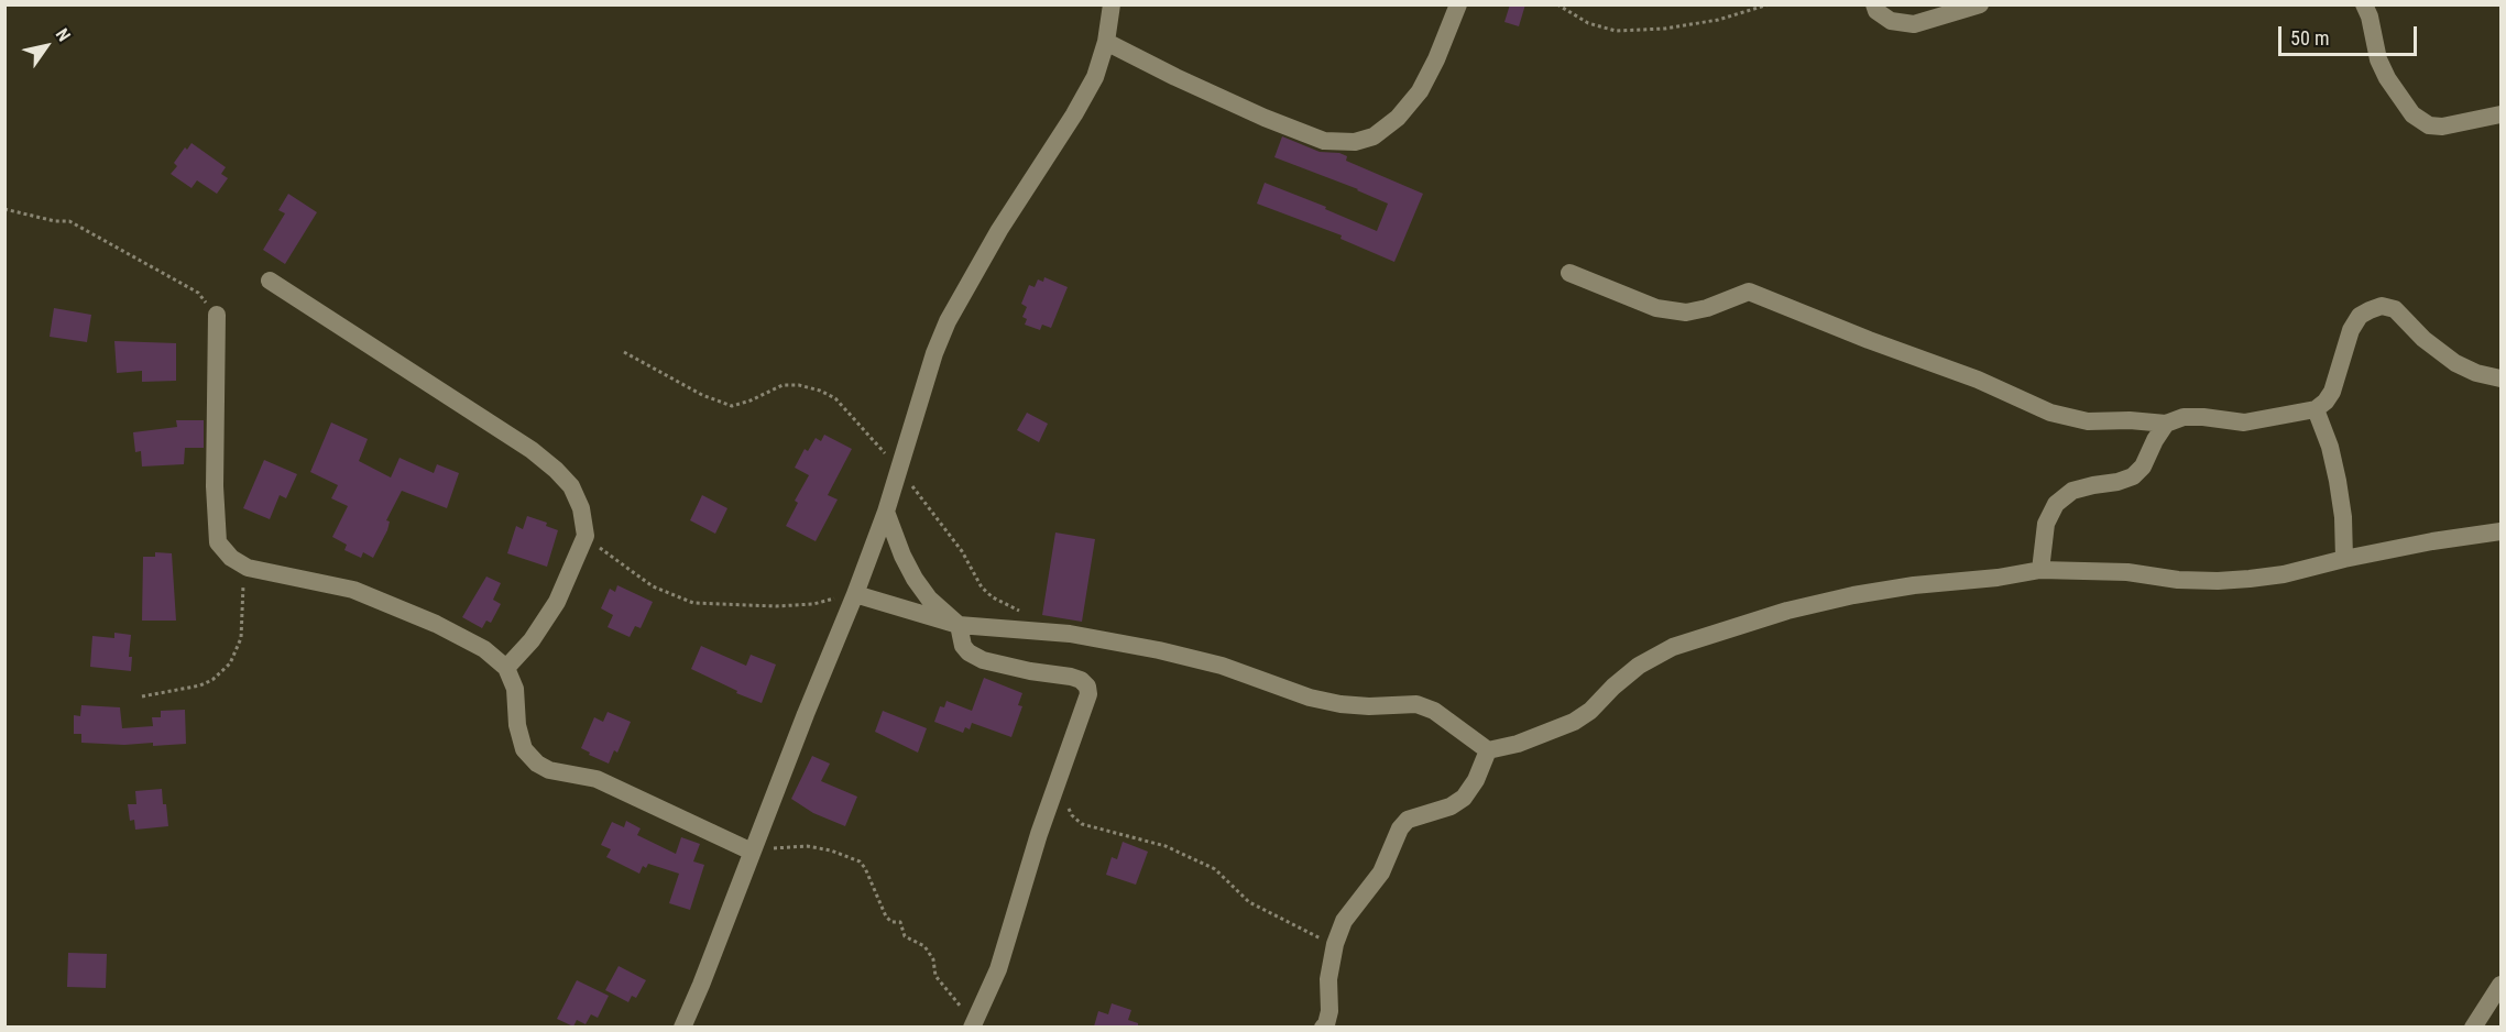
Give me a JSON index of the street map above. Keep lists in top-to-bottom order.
{
  "scale_bar": "50 m",
  "north": "top right"
}
